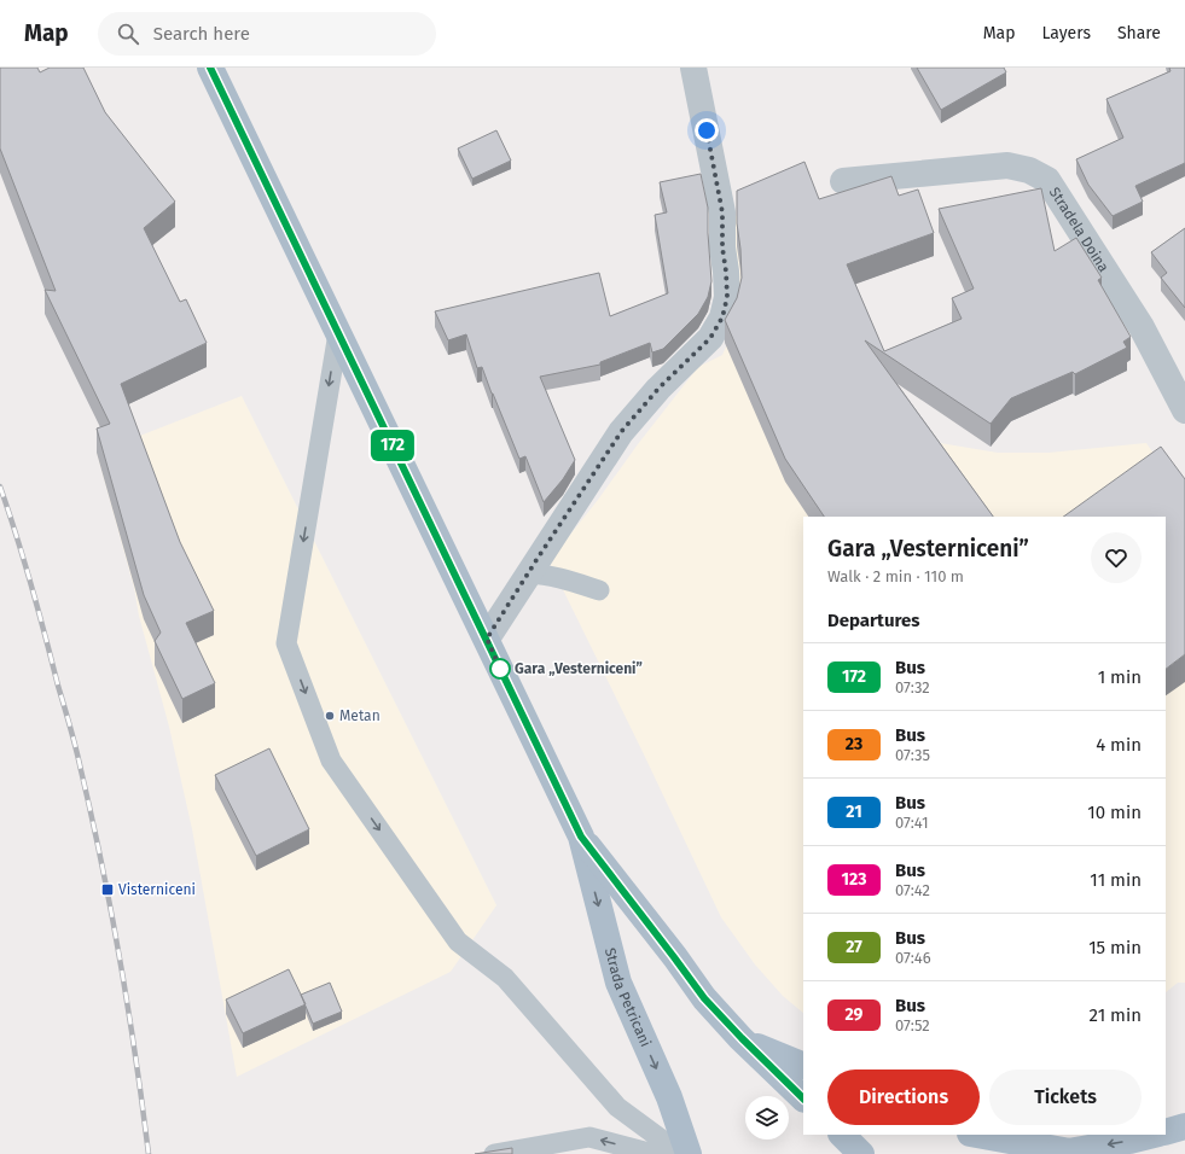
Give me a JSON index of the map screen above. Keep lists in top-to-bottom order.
{
  "streets": {
    "main road": ["Strada Petricani"],
    "street": ["Stradela Doina"]
  },
  "places": {
    "other": ["Gara „Vesterniceni”", "Metan"],
    "transit": ["Visterniceni"]
  },
  "lines": ["bus line 172"],
  "page": {
    "header": "Map",
    "search": "Search here",
    "nav": ["Map", "Layers", "Share"],
    "on_map": "172",
    "heading": [
      ["Gara „Vesterniceni”", "Walk · 2 min · 110 m"],
      "Departures"
    ],
    "list": [
      {
        "mark": "172",
        "name": "Bus",
        "note": "07:32",
        "value": "1 min"
      },
      {
        "mark": "23",
        "name": "Bus",
        "note": "07:35",
        "value": "4 min"
      },
      {
        "mark": "21",
        "name": "Bus",
        "note": "07:41",
        "value": "10 min"
      },
      {
        "mark": "123",
        "name": "Bus",
        "note": "07:42",
        "value": "11 min"
      },
      {
        "mark": "27",
        "name": "Bus",
        "note": "07:46",
        "value": "15 min"
      },
      {
        "mark": "29",
        "name": "Bus",
        "note": "07:52",
        "value": "21 min"
      }
    ],
    "buttons": ["Directions", "Tickets"]
  }
}
